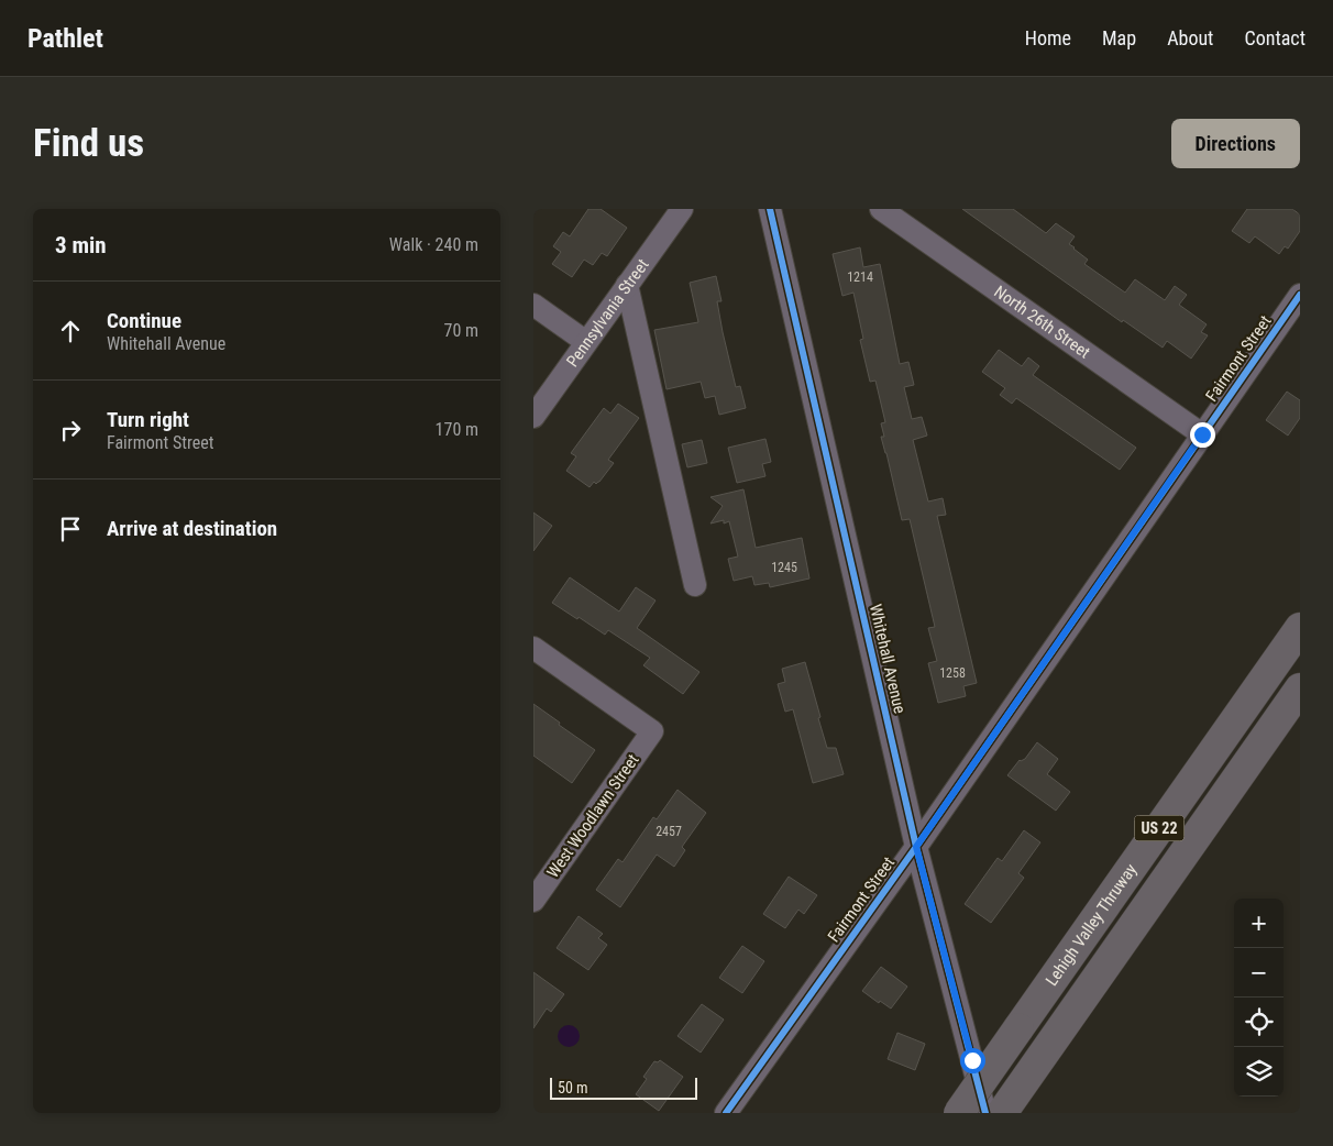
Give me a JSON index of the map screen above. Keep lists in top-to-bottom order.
{
  "streets": {
    "highway": ["US 22", "Lehigh Valley Thruway"],
    "street": [
      "Pennsylvania Street",
      "North 26th Street",
      "Fairmont Street",
      "Whitehall Avenue",
      "West Woodlawn Street"
    ]
  },
  "crossings": [
    ["North 26th Street", "Fairmont Street"],
    ["Fairmont Street", "Whitehall Avenue"]
  ],
  "house_numbers": [
    "1214",
    "1245",
    "1258",
    "2457"
  ],
  "scale_bar": "50 m",
  "page": {
    "header": "Pathlet",
    "nav": [
      "Home",
      "Map",
      "About",
      "Contact"
    ],
    "buttons": "Directions",
    "title": "Find us",
    "heading": ["3 min", "Walk · 240 m"],
    "list": [
      ["Continue", "Whitehall Avenue", "70 m"],
      ["Turn right", "Fairmont Street", "170 m"],
      "Arrive at destination"
    ],
    "map_buttons": ["+", "−"],
    "scale": "50 m"
  }
}
